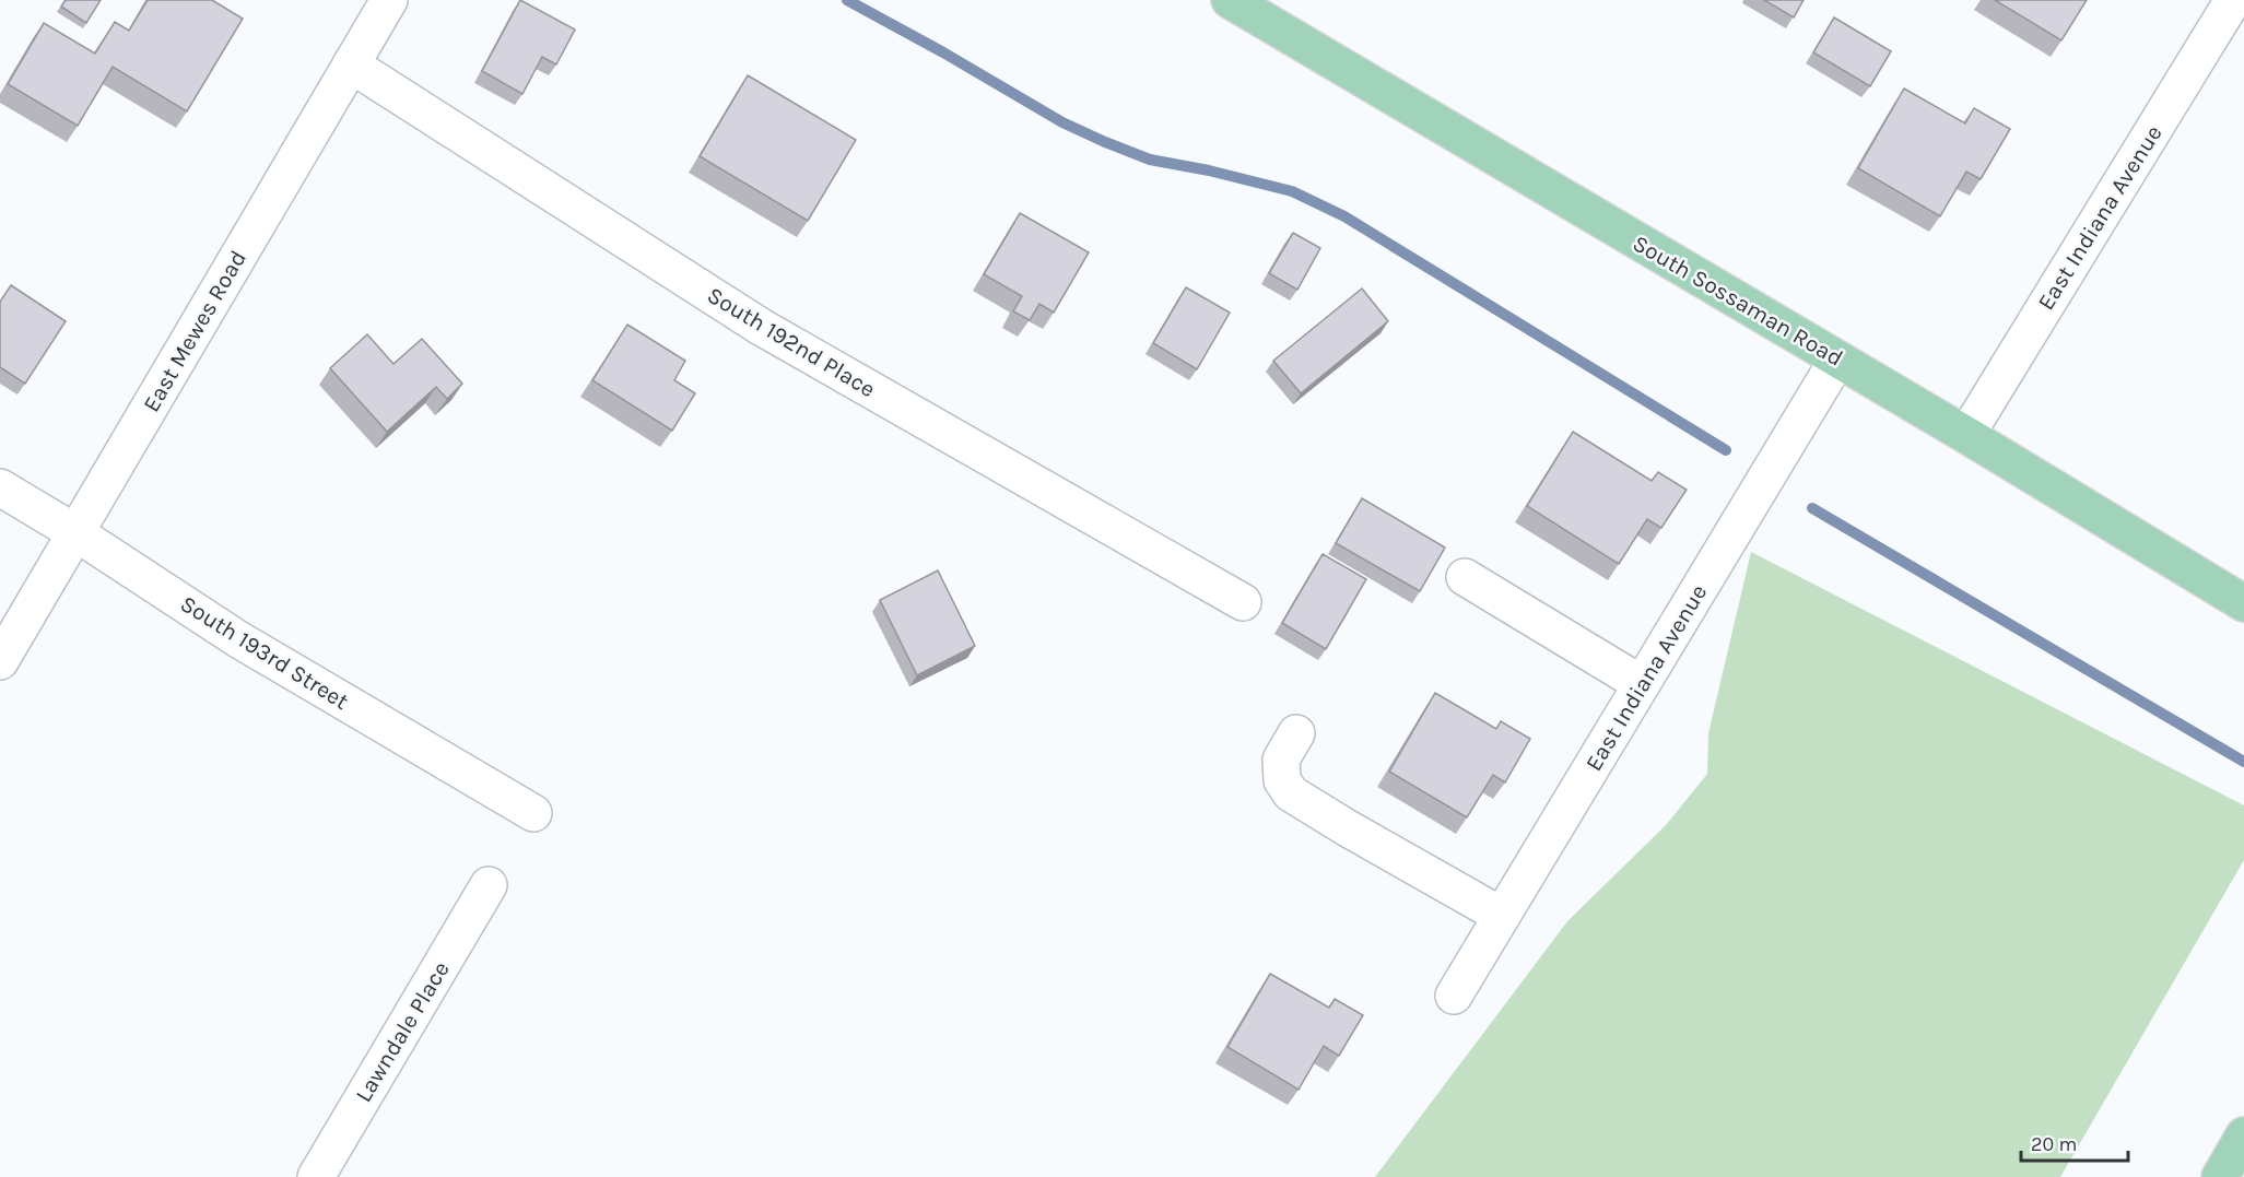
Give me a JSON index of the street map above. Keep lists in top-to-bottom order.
{
  "streets": {
    "main road": ["South Sossaman Road"],
    "street": [
      "East Indiana Avenue",
      "East Mewes Road",
      "South 192nd Place",
      "South 193rd Street",
      "Lawndale Place"
    ]
  },
  "crossings": [
    ["East Indiana Avenue", "South Sossaman Road"],
    ["East Mewes Road", "South 192nd Place"],
    ["East Mewes Road", "South 193rd Street"]
  ],
  "scale_bar": "20 m"
}
